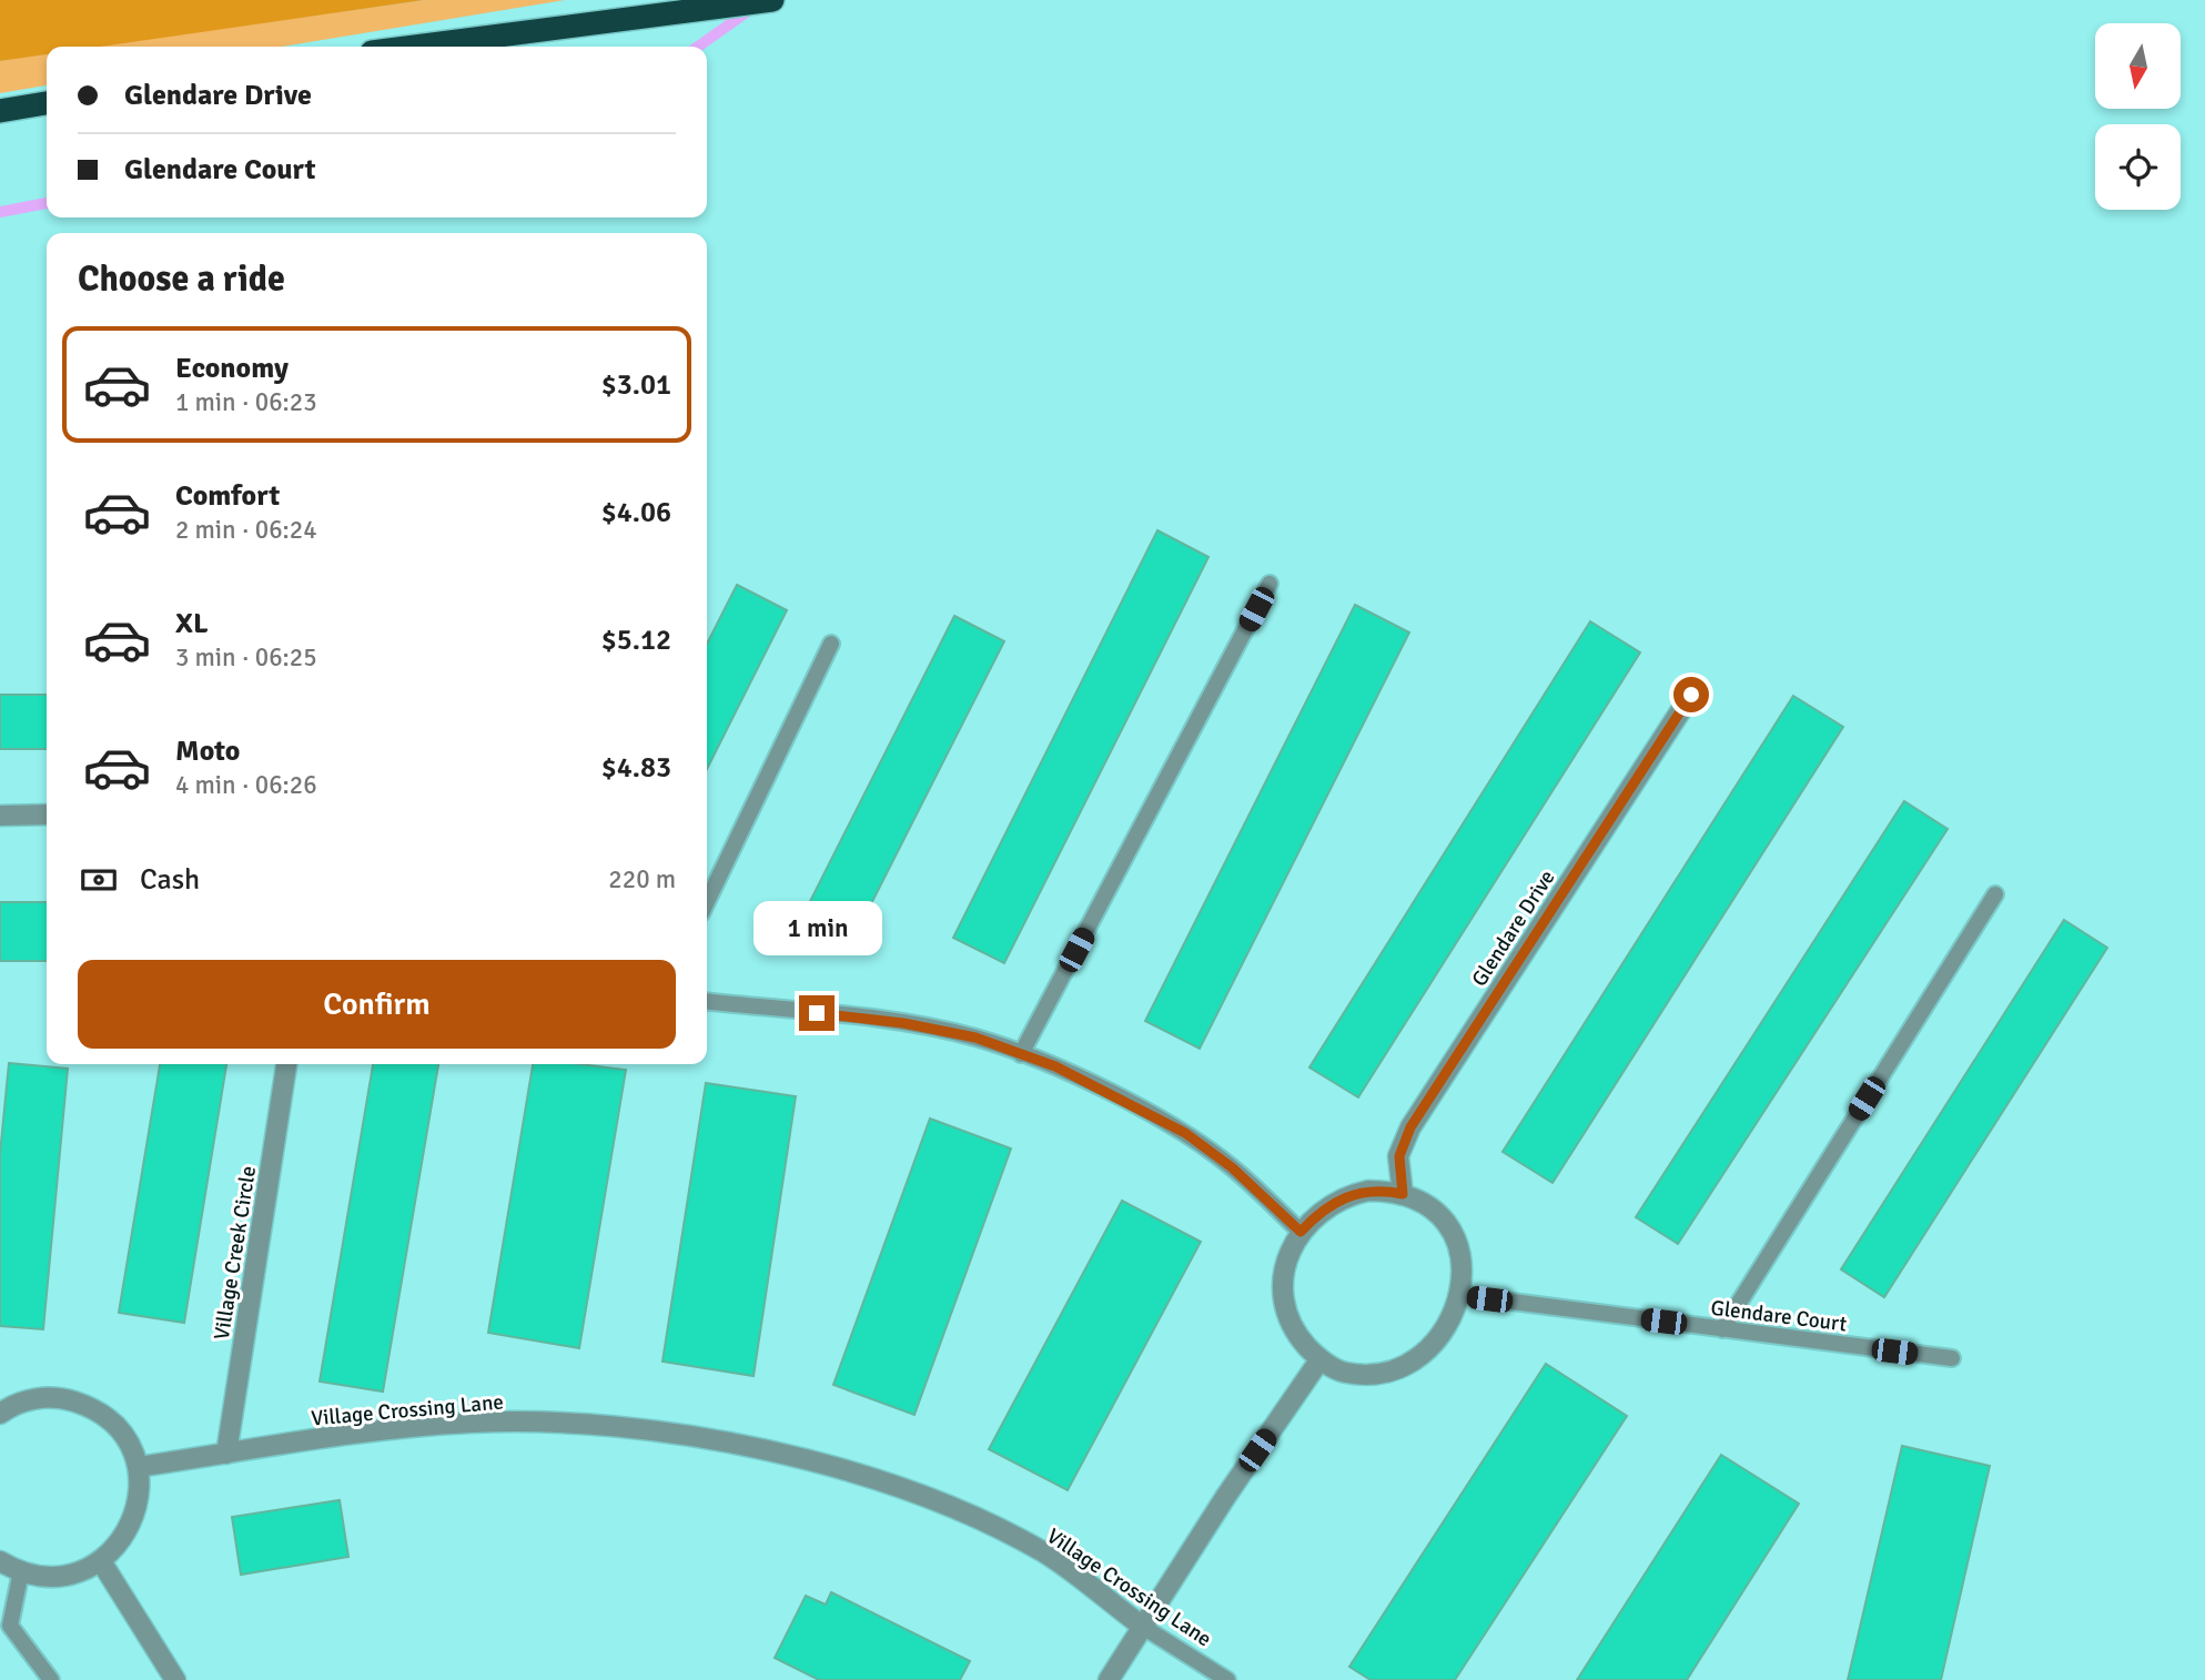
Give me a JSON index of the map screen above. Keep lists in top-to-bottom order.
{
  "streets": {
    "street": ["Glendare Drive", "Village Creek Circle", "Village Crossing Lane"],
    "lane": ["Glendare Court"]
  },
  "crossings": [
    ["Glendare Drive", "Glendare Court"],
    ["Village Creek Circle", "Village Crossing Lane"]
  ],
  "north": "bottom",
  "page": {
    "banner": ["Glendare Drive", "Glendare Court"],
    "heading": "Choose a ride",
    "list": [
      {
        "name": "Economy",
        "note": "1 min · 06:23",
        "value": "$3.01"
      },
      {
        "name": "Comfort",
        "note": "2 min · 06:24",
        "value": "$4.06"
      },
      {
        "name": "XL",
        "note": "3 min · 06:25",
        "value": "$5.12"
      },
      {
        "name": "Moto",
        "note": "4 min · 06:26",
        "value": "$4.83"
      }
    ],
    "pay": ["Cash", "220 m"],
    "bubble": "1 min",
    "buttons": "Confirm"
  }
}
